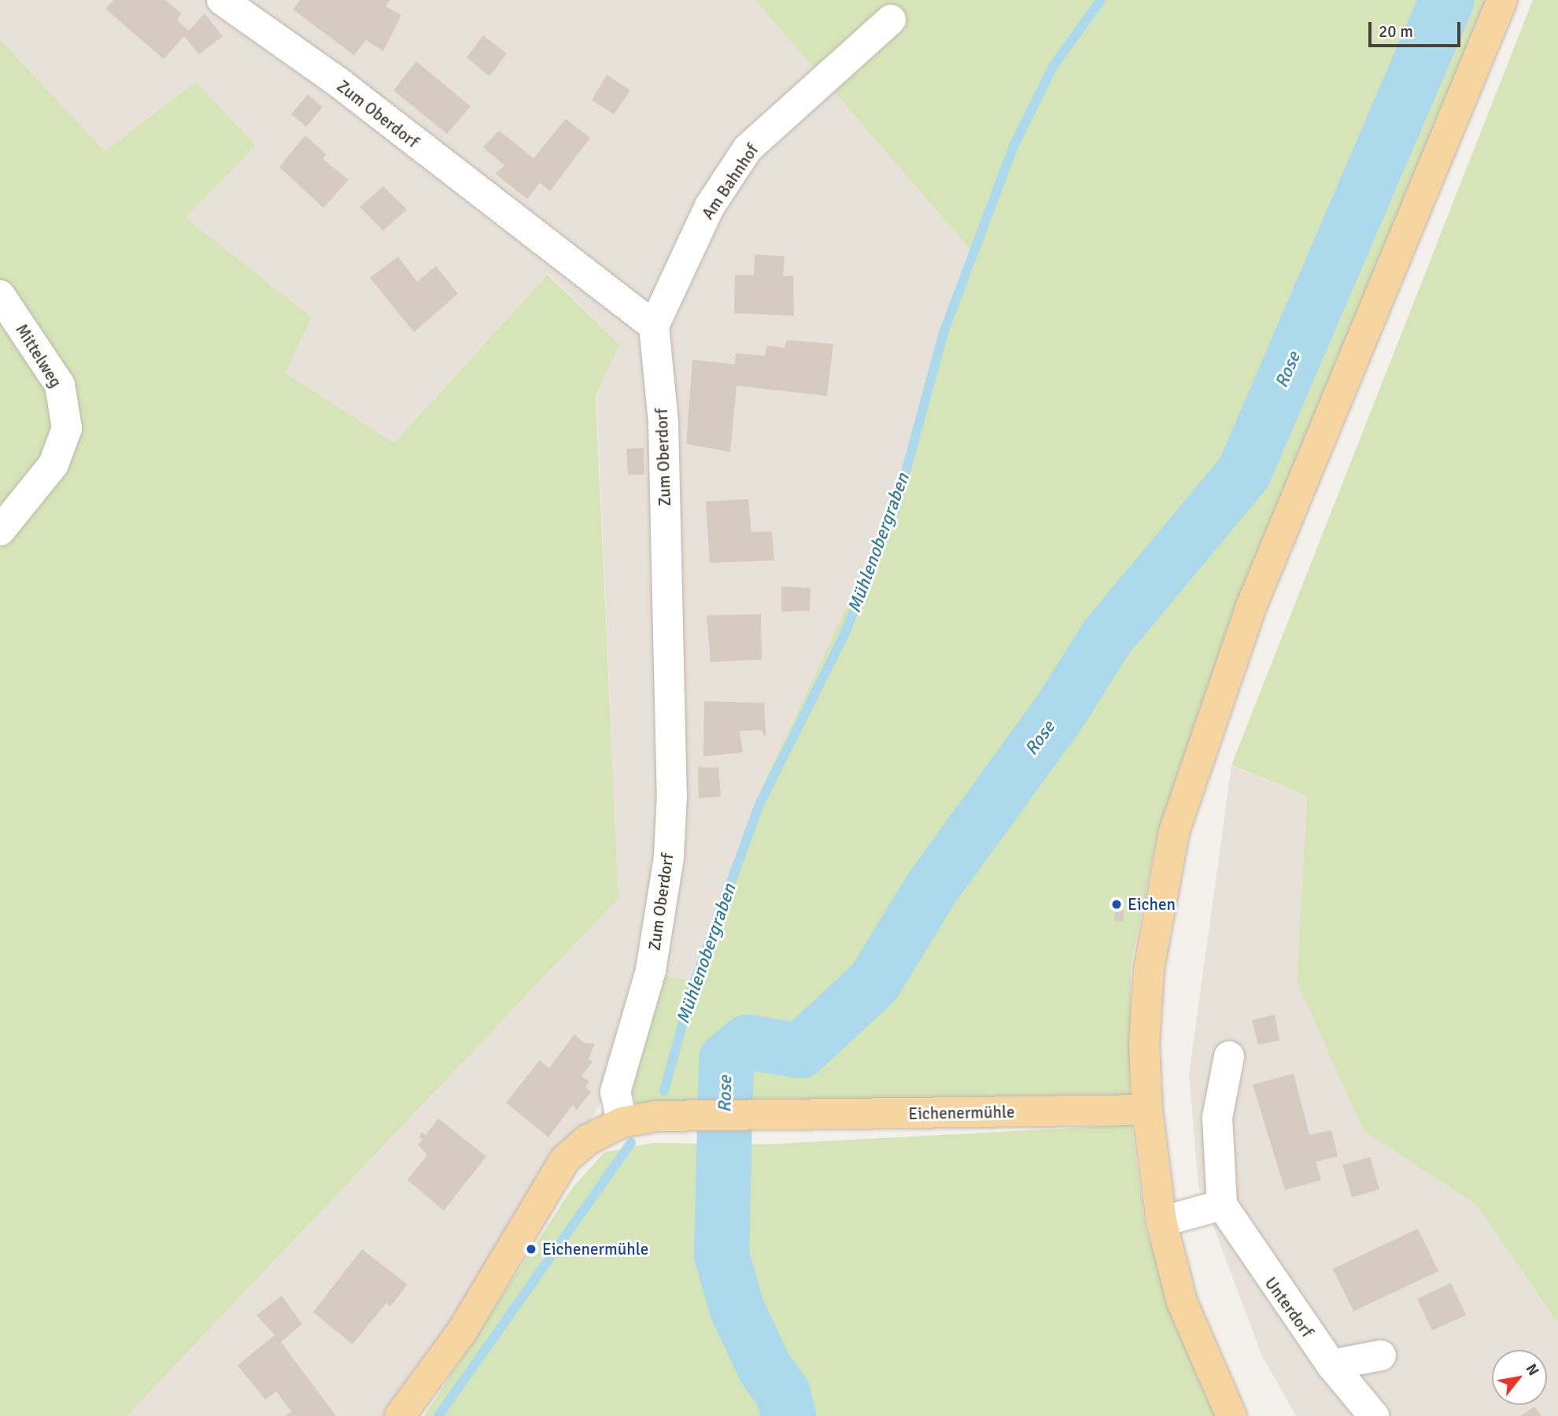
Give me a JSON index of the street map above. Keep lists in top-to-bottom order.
{
  "streets": {
    "main road": ["Eichenermühle"],
    "street": [
      "Zum Oberdorf",
      "Am Bahnhof",
      "Mittelweg",
      "Unterdorf"
    ]
  },
  "crossings": [
    ["Zum Oberdorf", "Am Bahnhof"],
    ["Zum Oberdorf", "Eichenermühle"]
  ],
  "water": ["Rose", "Mühlenobergraben"],
  "places": ["Eichen", "Eichenermühle"],
  "scale_bar": "20 m",
  "north": "top right"
}
